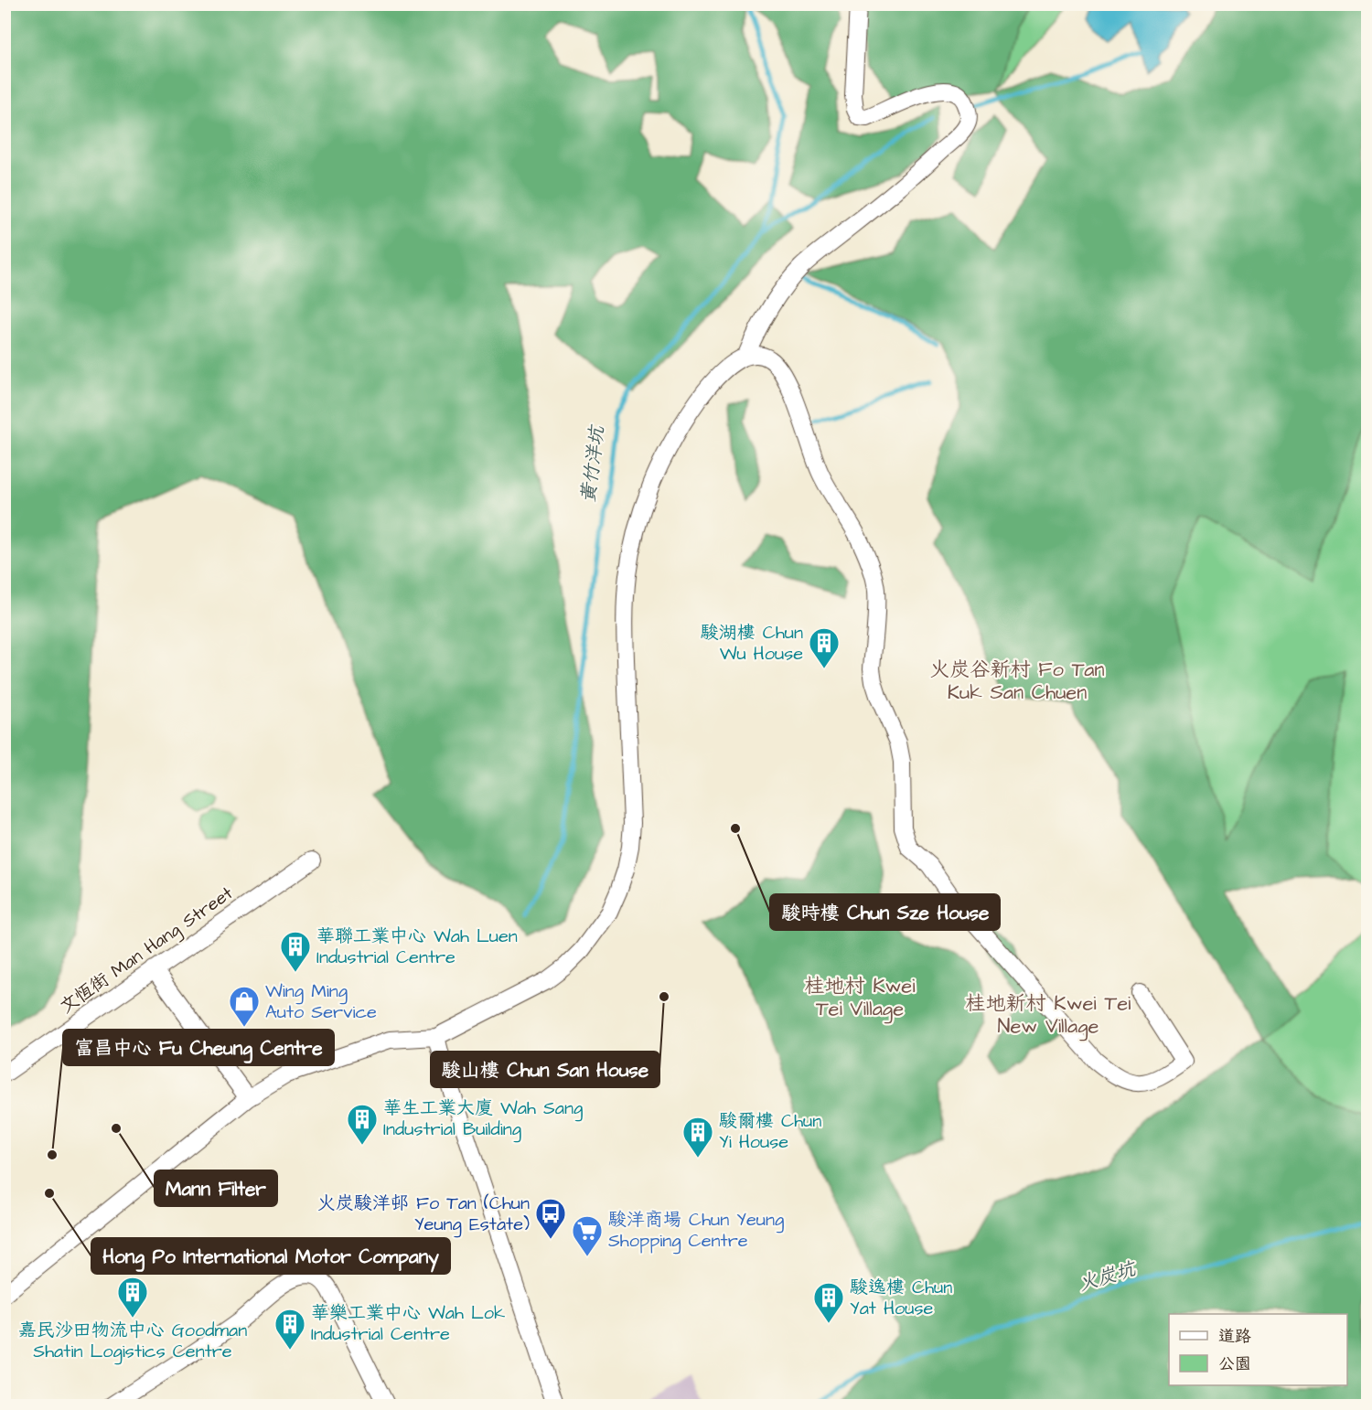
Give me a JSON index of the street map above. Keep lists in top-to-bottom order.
{
  "streets": {
    "street": ["文恆街 Man Hang Street"]
  },
  "districts": ["火炭谷新村 Fo Tan Kuk San Chuen", "桂地村 Kwei Tei Village", "桂地新村 Kwei Tei New Village"],
  "water": ["黃竹洋坑", "火炭坑"],
  "places": {
    "building": [
      "駿湖樓 Chun Wu House",
      "華聯工業中心 Wah Luen Industrial Centre",
      "華生工業大廈 Wah Sang Industrial Building",
      "駿爾樓 Chun Yi House",
      "嘉民沙田物流中心 Goodman Shatin Logistics Centre",
      "駿逸樓 Chun Yat House",
      "華樂工業中心 Wah Lok Industrial Centre"
    ],
    "other": [
      "駿時樓 Chun Sze House",
      "駿山樓 Chun San House",
      "Mann Filter",
      "富昌中心 Fu Cheung Centre",
      "Hong Po International Motor Company"
    ],
    "shop": ["Wing Ming Auto Service"],
    "bus stop": ["火炭駿洋邨 Fo Tan (Chun Yeung Estate)"],
    "supermarket": ["駿洋商場 Chun Yeung Shopping Centre"]
  },
  "legend": ["道路", "公園"]
}
